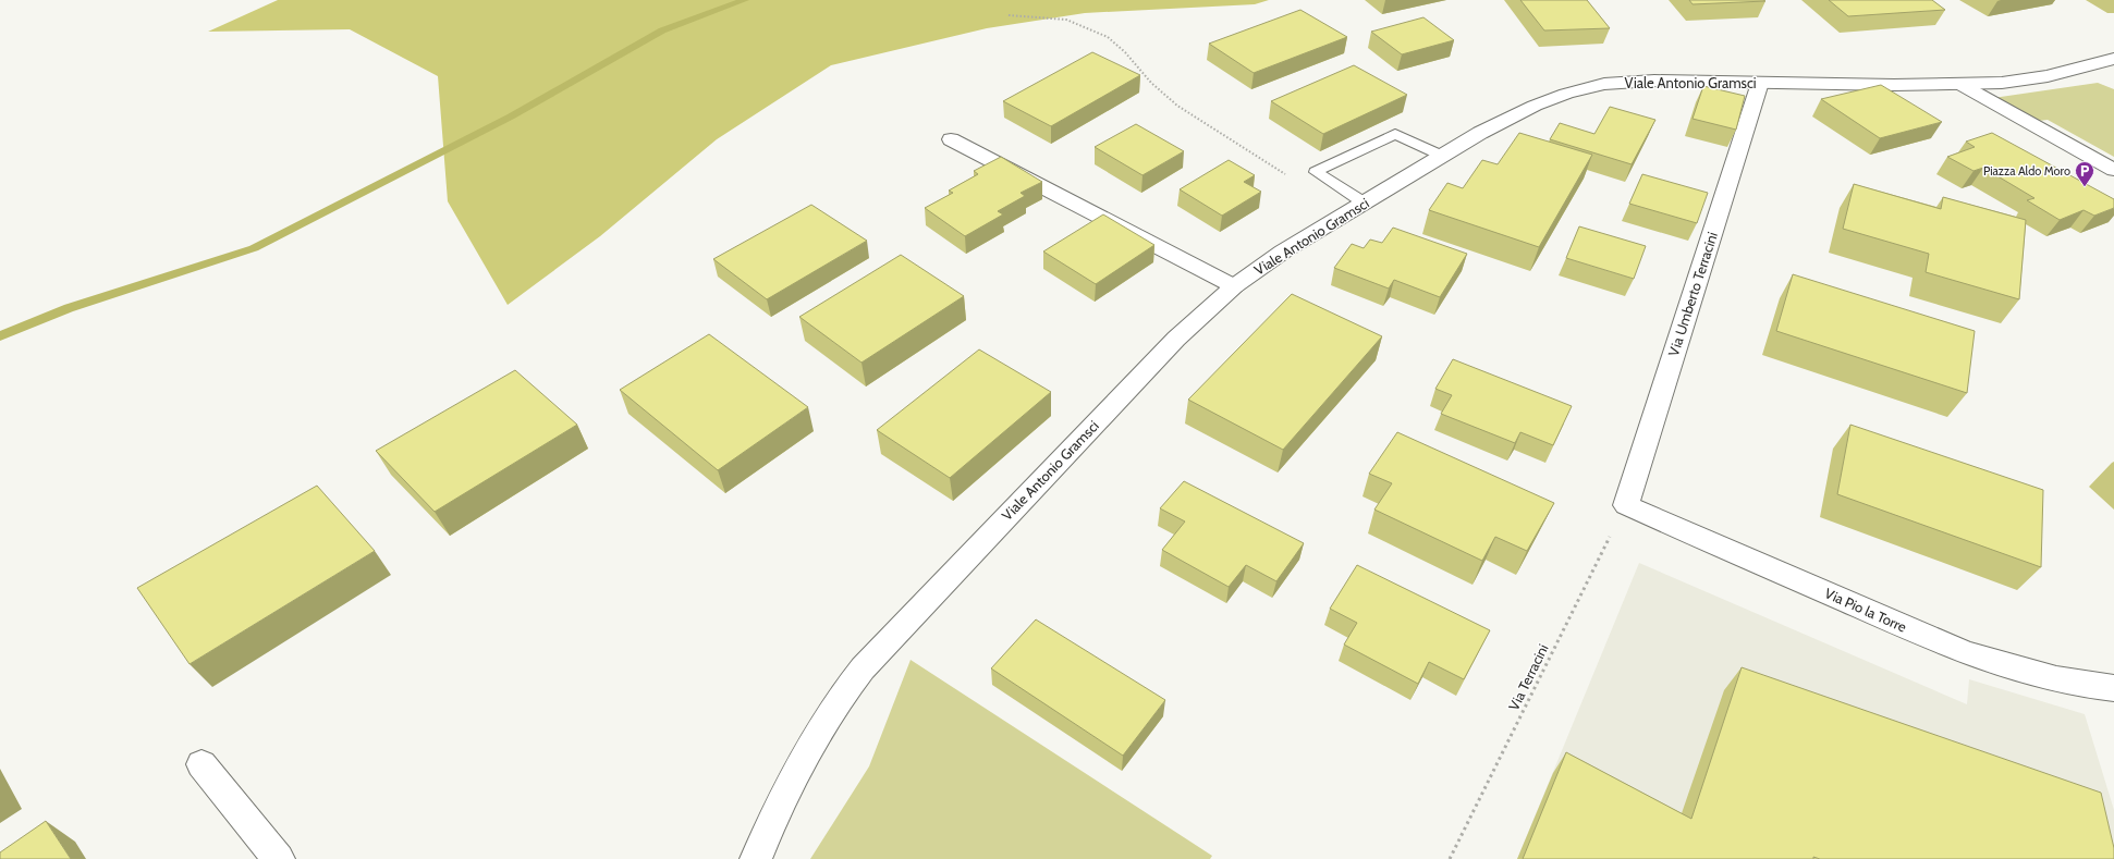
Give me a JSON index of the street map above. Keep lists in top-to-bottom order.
{
  "streets": {
    "street": ["Viale Antonio Gramsci", "Via Umberto Terracini", "Via Pio la Torre"],
    "path": ["Via Terracini"]
  },
  "crossings": [
    ["Viale Antonio Gramsci", "Via Umberto Terracini"],
    ["Via Umberto Terracini", "Via Pio la Torre"],
    ["Via Umberto Terracini", "Via Terracini"],
    ["Via Pio la Torre", "Via Terracini"]
  ],
  "places": {
    "parking": ["Piazza Aldo Moro"]
  }
}
